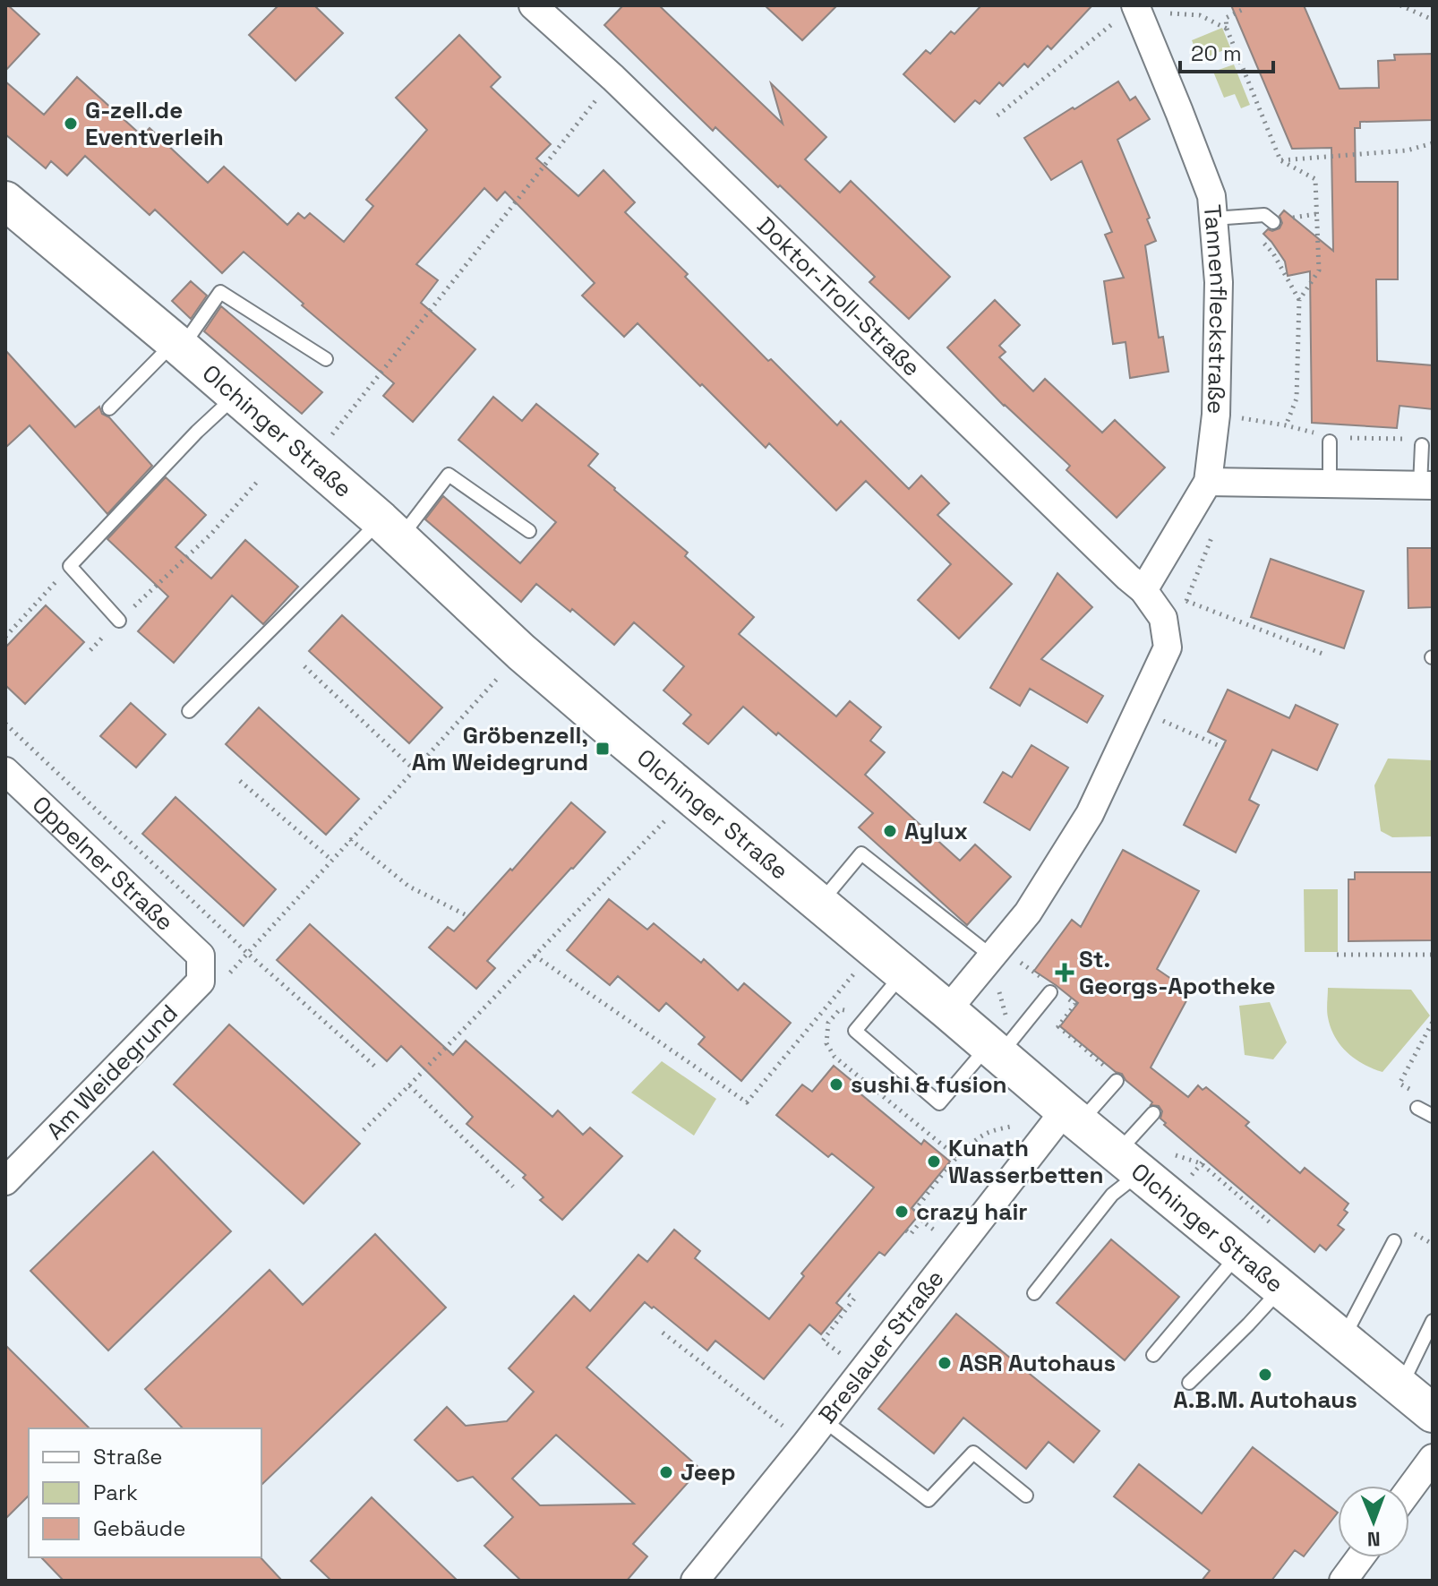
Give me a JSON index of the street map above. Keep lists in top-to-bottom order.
{
  "streets": {
    "main road": ["Olchinger Straße"],
    "street": [
      "Doktor-Troll-Straße",
      "Tannenfleckstraße",
      "Oppelner Straße",
      "Am Weidegrund",
      "Breslauer Straße"
    ]
  },
  "crossings": [
    ["Doktor-Troll-Straße", "Tannenfleckstraße"],
    ["Olchinger Straße", "Breslauer Straße"],
    ["Oppelner Straße", "Am Weidegrund"]
  ],
  "places": {
    "other": [
      "G-zell.de Eventverleih",
      "Aylux",
      "sushi & fusion",
      "Kunath Wasserbetten",
      "crazy hair",
      "ASR Autohaus",
      "A.B.M. Autohaus",
      "Jeep"
    ],
    "transit": ["Gröbenzell, Am Weidegrund"],
    "health": ["St. Georgs-Apotheke"]
  },
  "legend": ["Straße", "Park", "Gebäude"],
  "scale_bar": "20 m",
  "north": "bottom"
}
